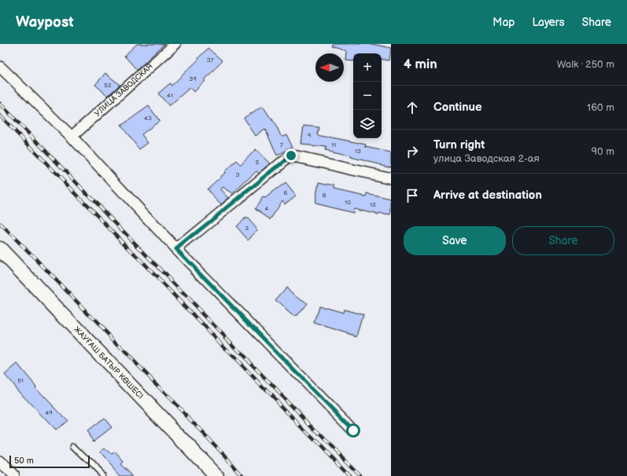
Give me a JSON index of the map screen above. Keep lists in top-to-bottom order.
{
  "streets": {
    "main road": ["ЖАУҒАШ БАТЫР КӨШЕСІ"],
    "street": ["УЛИЦА ЗАВОДСКАЯ"]
  },
  "house_numbers": [
    "37",
    "39",
    "52",
    "41",
    "43",
    "9",
    "7",
    "11",
    "13",
    "5",
    "3",
    "6",
    "8",
    "10",
    "12",
    "4",
    "2",
    "51",
    "49"
  ],
  "scale_bar": "50 m",
  "north": "left",
  "page": {
    "header": "Waypost",
    "nav": ["Map", "Layers", "Share"],
    "heading": ["4 min", "Walk · 250 m"],
    "map_buttons": ["+", "−"],
    "list": [
      ["Continue", "160 m"],
      ["Turn right", "улица Заводская 2-ая", "90 m"],
      "Arrive at destination"
    ],
    "buttons": ["Save", "Share"],
    "scale": "50 m"
  }
}
